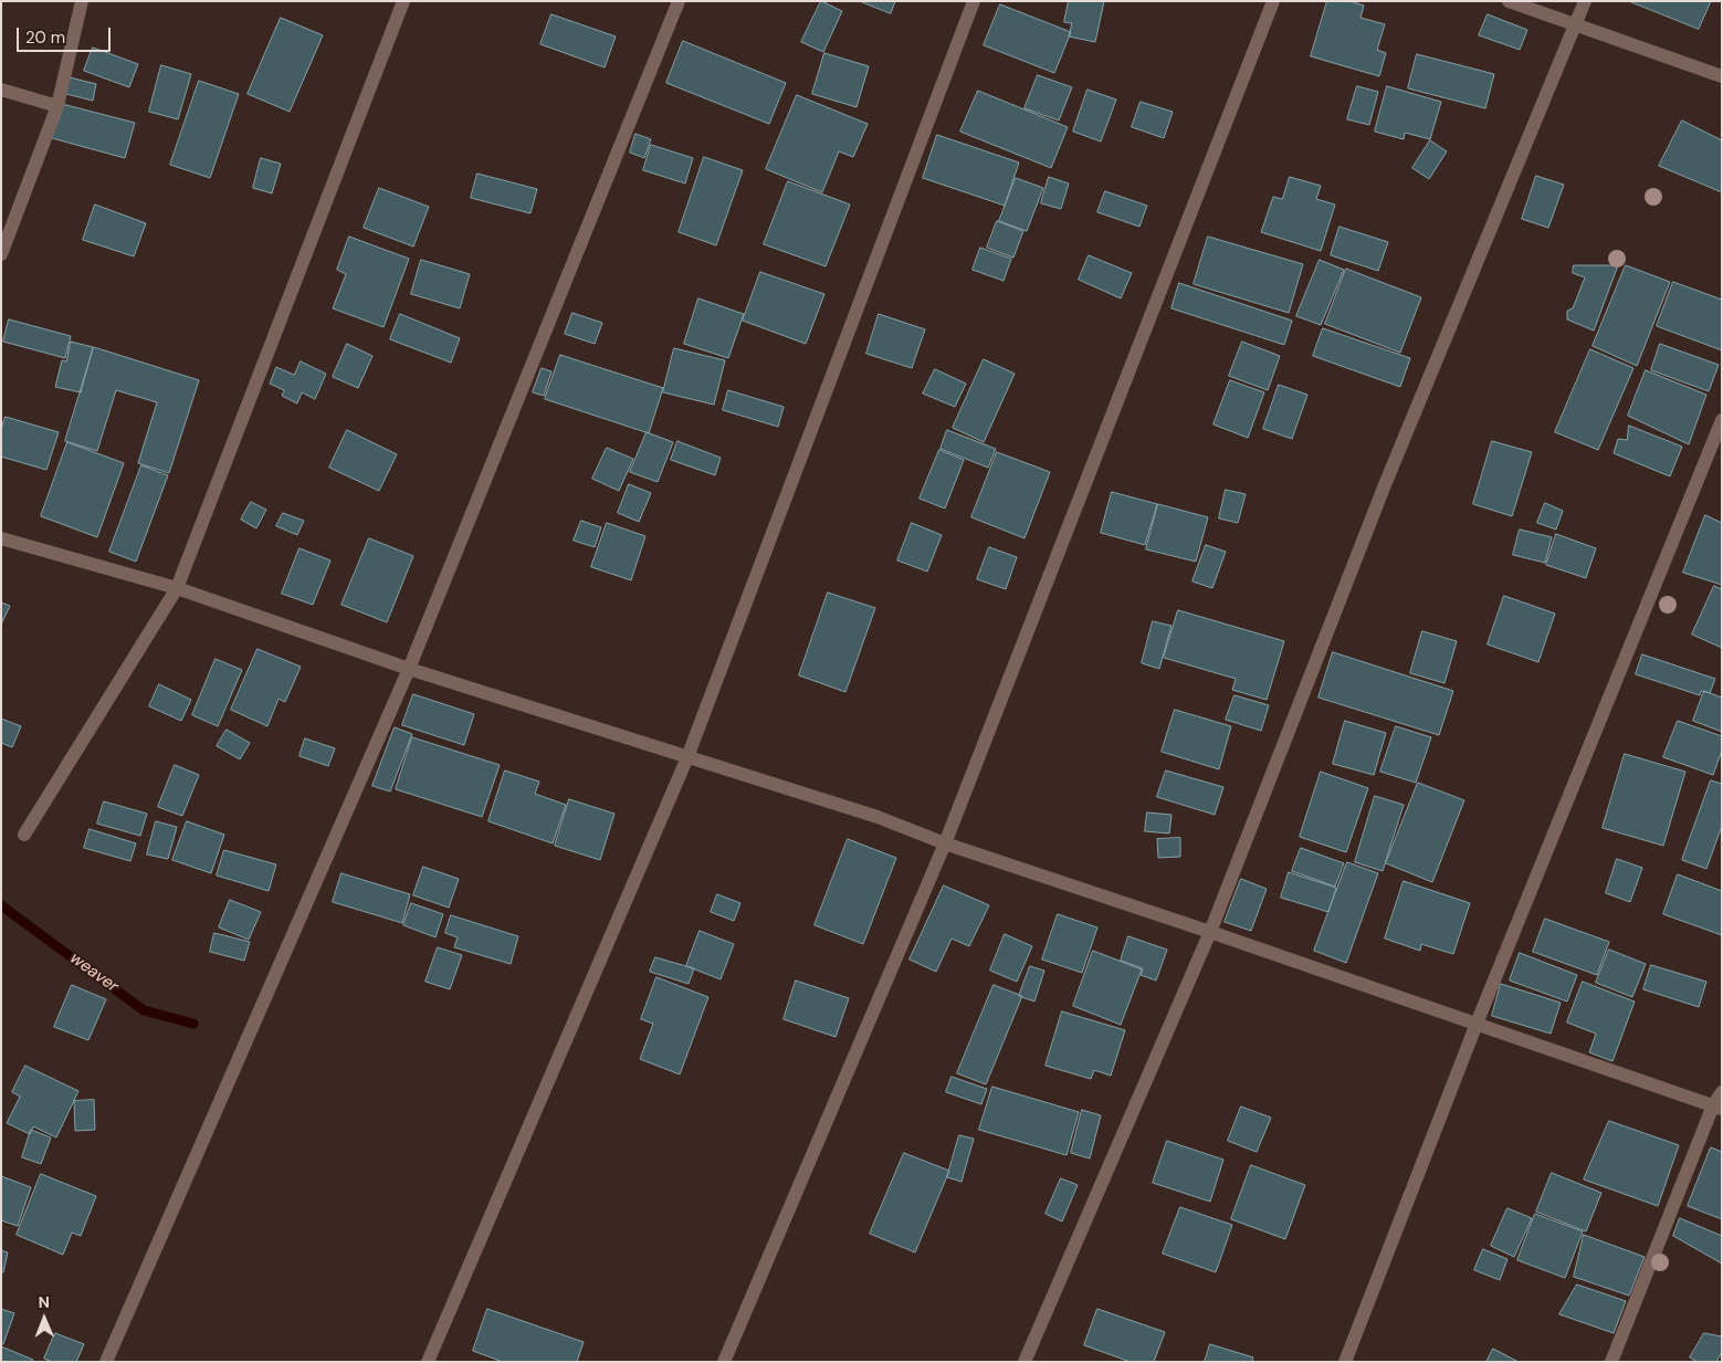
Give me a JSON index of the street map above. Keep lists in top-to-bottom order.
{
  "water": ["weaver"],
  "scale_bar": "20 m",
  "north": "top"
}
